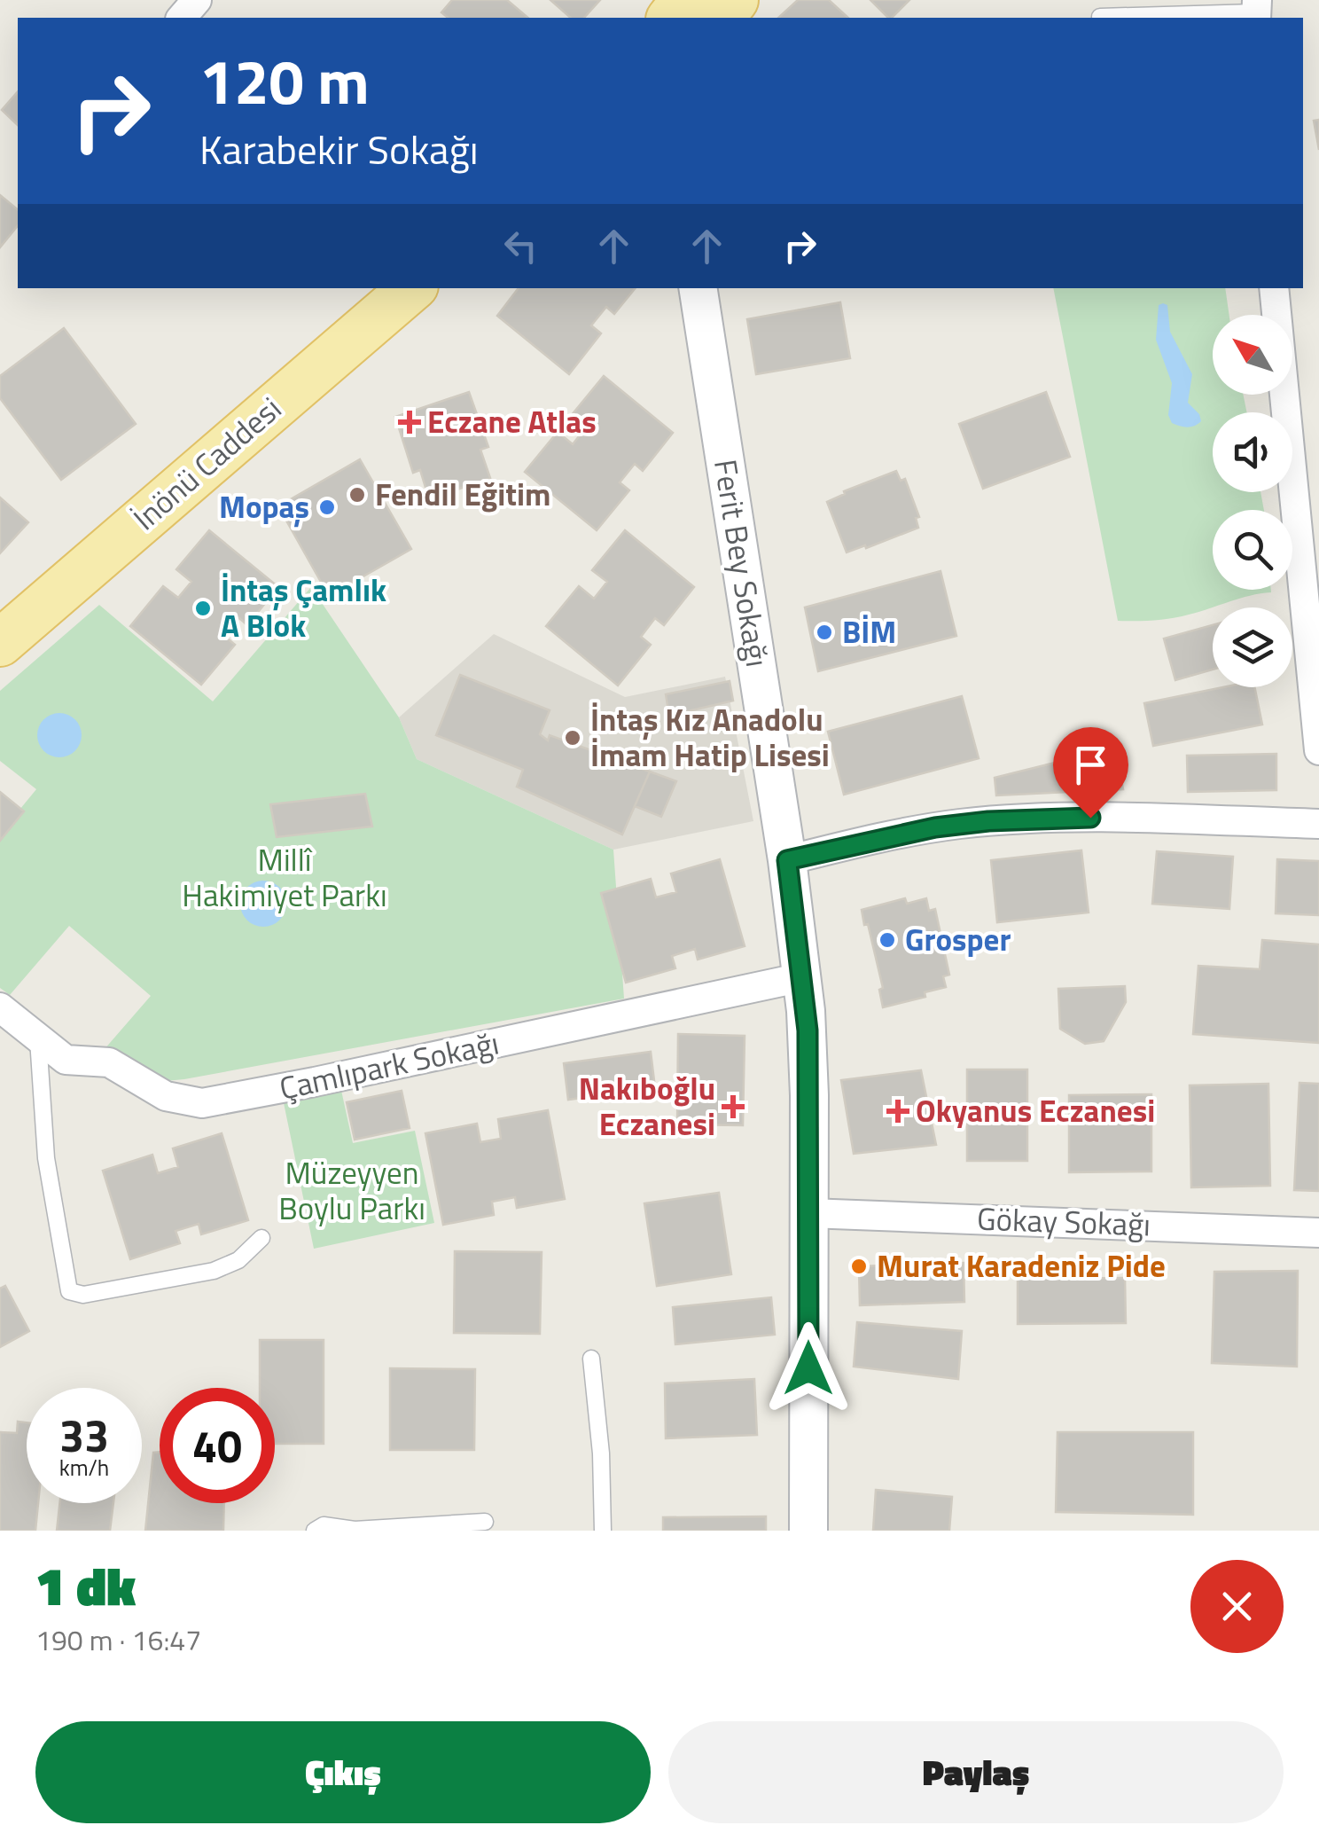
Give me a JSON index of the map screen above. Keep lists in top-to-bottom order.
{
  "streets": {
    "main road": ["İnönü Caddesi"],
    "street": ["Ferit Bey Sokağı", "Çamlıpark Sokağı", "Gökay Sokağı"]
  },
  "crossings": [
    ["Ferit Bey Sokağı", "Çamlıpark Sokağı"],
    ["Ferit Bey Sokağı", "Gökay Sokağı"]
  ],
  "parks": ["Millî Hakimiyet Parkı", "Müzeyyen Boylu Parkı"],
  "places": {
    "health": ["Eczane Atlas", "Nakıboğlu Eczanesi", "Okyanus Eczanesi"],
    "other": [
      "Fendil Eğitim",
      "Mopaş",
      "İntaş Çamlık A Blok",
      "BİM",
      "İntaş Kız Anadolu İmam Hatip Lisesi",
      "Grosper",
      "Murat Karadeniz Pide"
    ]
  },
  "north": "top left",
  "page": {
    "turn": ["120 m", "Karabekir Sokağı"],
    "speed": "33 km/h",
    "limit": "40",
    "heading": ["1 dk", "190 m · 16:47"],
    "buttons": ["Çıkış", "Paylaş"]
  }
}
